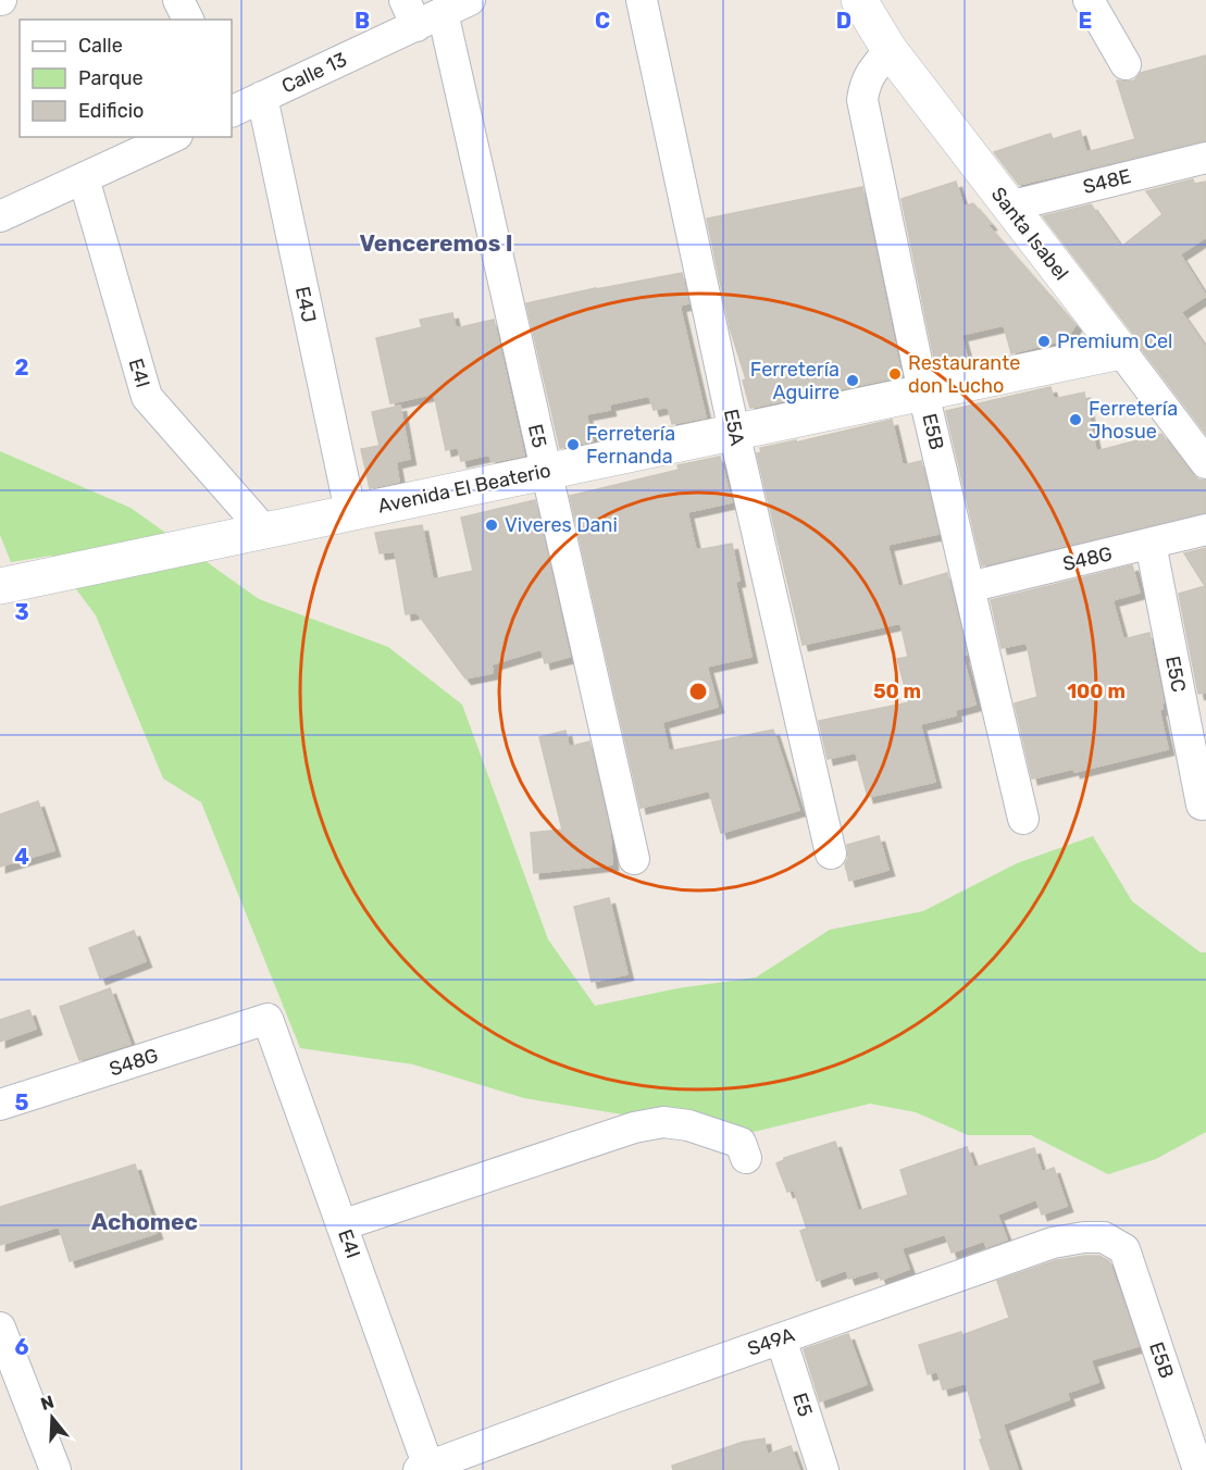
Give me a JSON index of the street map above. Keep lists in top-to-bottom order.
{
  "streets": {
    "street": [
      "Calle 13",
      "S48E",
      "Santa Isabel",
      "E4J",
      "E4I",
      "E5A",
      "E5B",
      "E5",
      "Avenida El Beaterio",
      "S48G",
      "E5C",
      "S49A"
    ]
  },
  "crossings": [
    ["Calle 13", "E4J"],
    ["Calle 13", "E5"],
    ["S48E", "Santa Isabel"],
    ["Santa Isabel", "E5B"],
    ["Santa Isabel", "Avenida El Beaterio"],
    ["E4J", "Avenida El Beaterio"],
    ["E4I", "Avenida El Beaterio"],
    ["E4I", "S48G"],
    ["E4I", "S49A"],
    ["E5A", "Avenida El Beaterio"],
    ["E5B", "Avenida El Beaterio"],
    ["E5B", "S48G"],
    ["E5B", "S49A"],
    ["E5", "Avenida El Beaterio"],
    ["E5", "S49A"],
    ["S48G", "E5C"]
  ],
  "districts": ["Venceremos I", "Achomec"],
  "places": [
    "Premium Cel",
    "Restaurante don Lucho",
    "Ferretería Aguirre",
    "Ferretería Jhosue",
    "Ferretería Fernanda",
    "Viveres Dani"
  ],
  "legend": ["Calle", "Parque", "Edificio"],
  "north": "top",
  "grid": {
    "columns": [
      "B",
      "C",
      "D",
      "E"
    ],
    "rows": [
      "2",
      "3",
      "4",
      "5",
      "6"
    ]
  },
  "rings": ["50 m", "100 m"]
}
